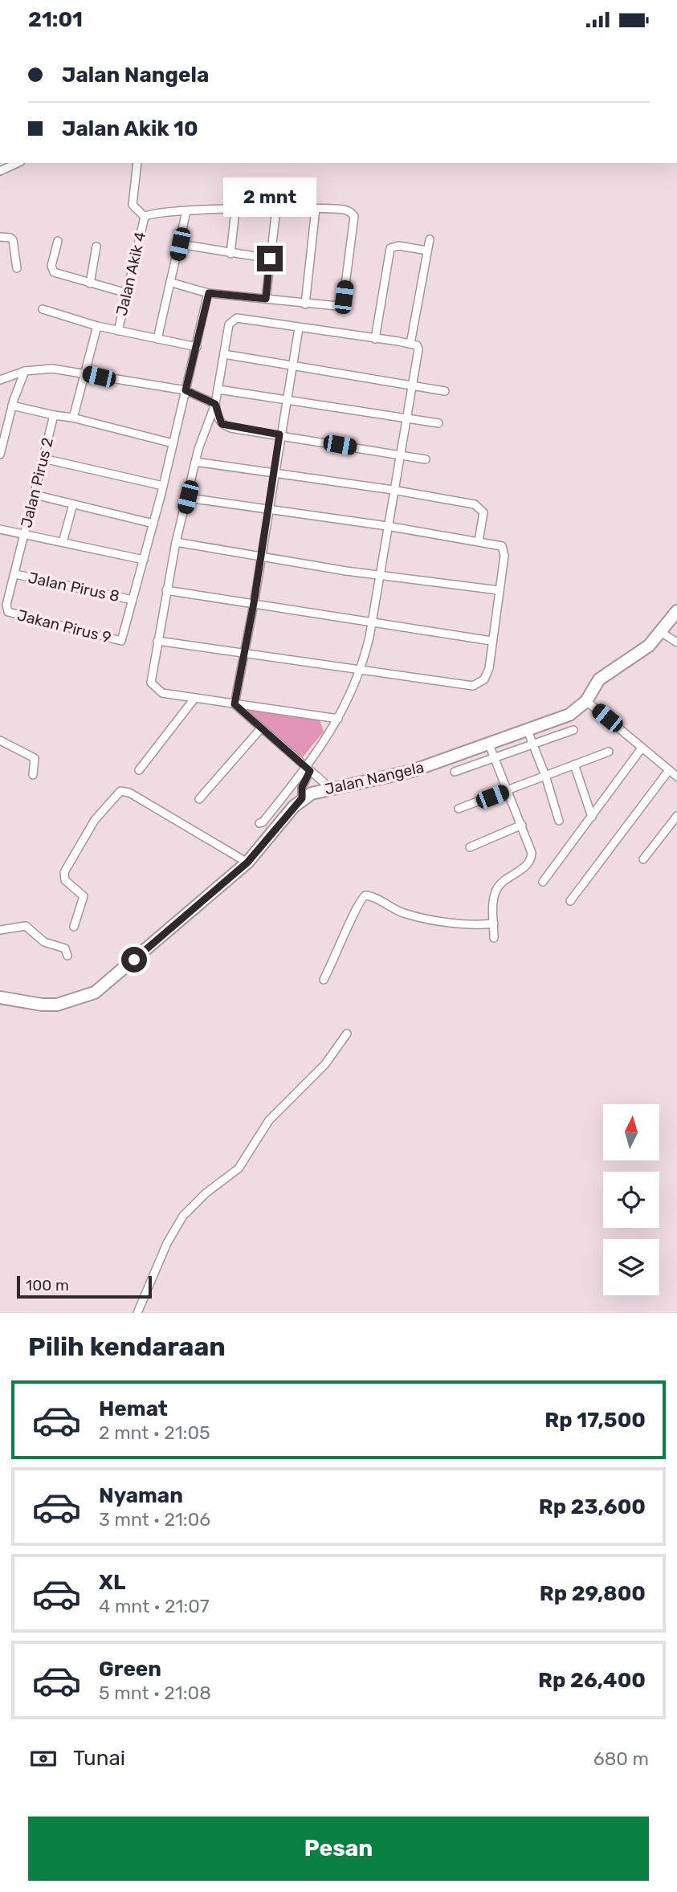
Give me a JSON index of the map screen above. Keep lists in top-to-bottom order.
{
  "streets": {
    "main road": ["Jalan Nangela"],
    "street": [
      "Jalan Akik 4",
      "Jalan Pirus 2",
      "Jalan Pirus 8",
      "Jakan Pirus 9"
    ]
  },
  "crossings": [
    ["Jalan Pirus 2", "Jalan Pirus 8"],
    ["Jalan Pirus 2", "Jakan Pirus 9"],
    ["Jalan Pirus 8", "Jakan Pirus 9"]
  ],
  "scale_bar": "100 m",
  "north": "top",
  "page": {
    "status": "21:01",
    "banner": ["Jalan Nangela", "Jalan Akik 10"],
    "bubble": "2 mnt",
    "scale": "100 m",
    "heading": "Pilih kendaraan",
    "list": [
      {
        "name": "Hemat",
        "note": "2 mnt · 21:05",
        "value": "Rp 17,500"
      },
      {
        "name": "Nyaman",
        "note": "3 mnt · 21:06",
        "value": "Rp 23,600"
      },
      {
        "name": "XL",
        "note": "4 mnt · 21:07",
        "value": "Rp 29,800"
      },
      {
        "name": "Green",
        "note": "5 mnt · 21:08",
        "value": "Rp 26,400"
      }
    ],
    "pay": ["Tunai", "680 m"],
    "buttons": "Pesan"
  }
}
